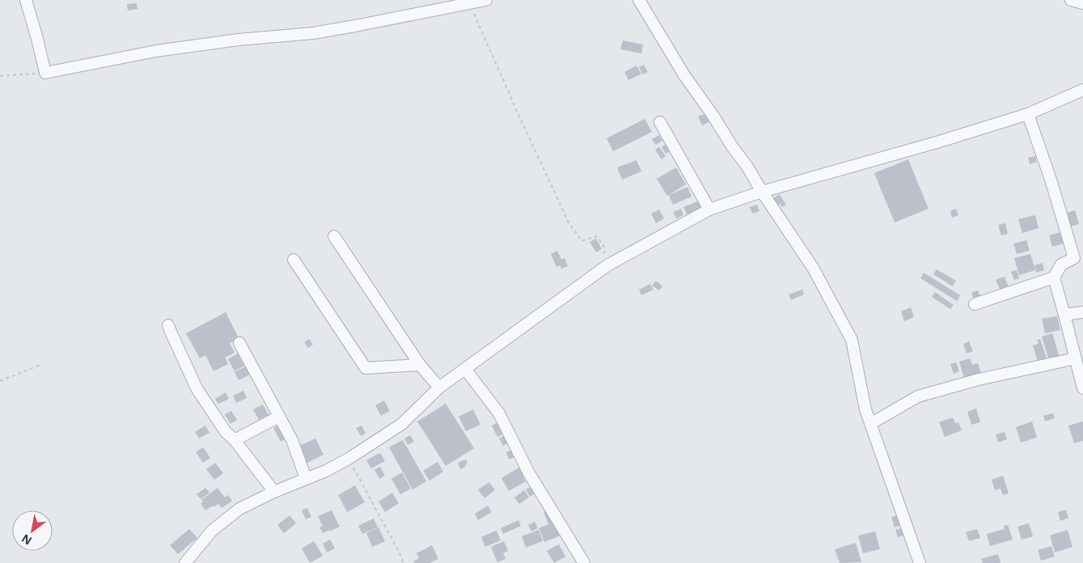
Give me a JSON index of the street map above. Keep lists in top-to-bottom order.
{
  "north": "bottom left"
}
